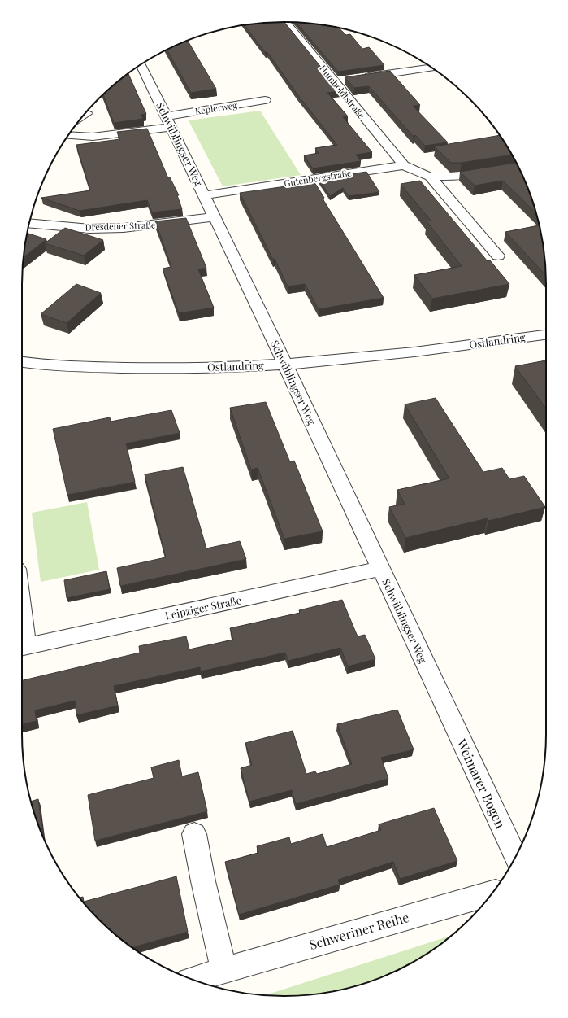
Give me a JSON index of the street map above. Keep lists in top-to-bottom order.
{
  "streets": {
    "street": [
      "Humboldtstraße",
      "Keplerweg",
      "Schwüblingser Weg",
      "Gutenbergstraße",
      "Dresdener Straße",
      "Ostlandring",
      "Leipziger Straße",
      "Weimarer Bogen",
      "Schweriner Reihe"
    ]
  },
  "crossings": [
    ["Humboldtstraße", "Gutenbergstraße"],
    ["Keplerweg", "Schwüblingser Weg"],
    ["Schwüblingser Weg", "Gutenbergstraße"],
    ["Schwüblingser Weg", "Dresdener Straße"],
    ["Schwüblingser Weg", "Ostlandring"],
    ["Schwüblingser Weg", "Leipziger Straße"],
    ["Schwüblingser Weg", "Weimarer Bogen"]
  ]
}
